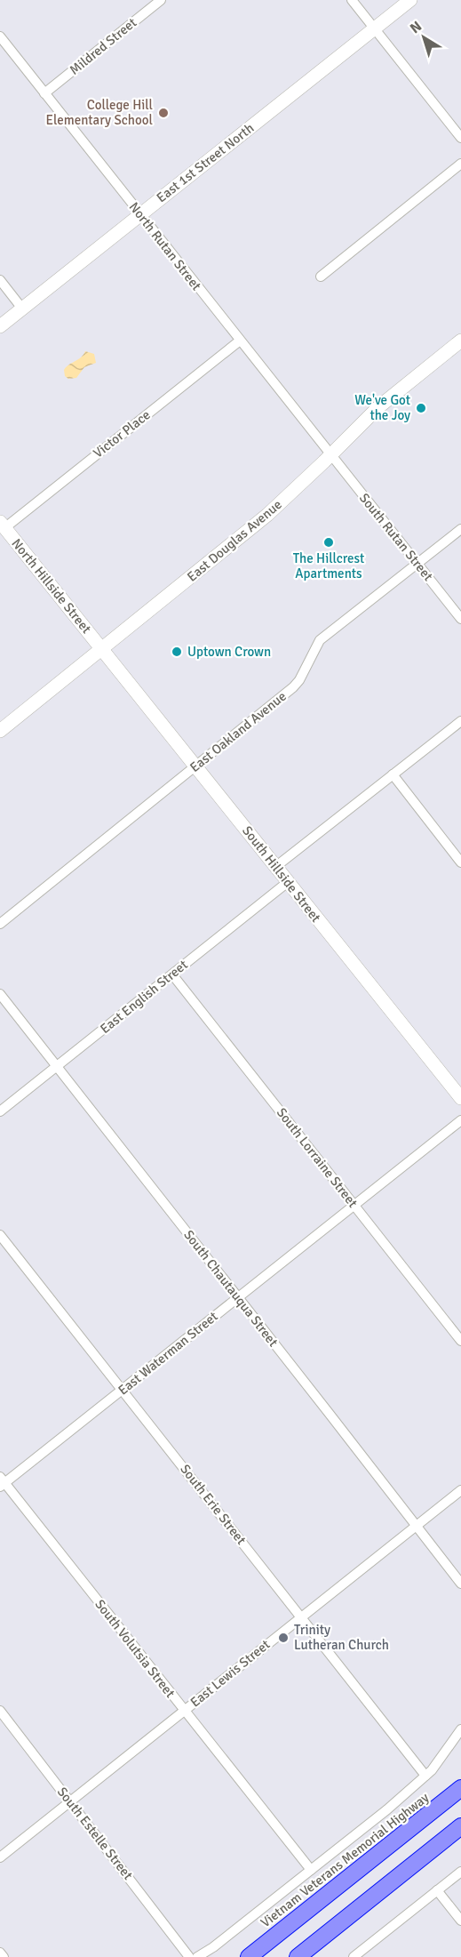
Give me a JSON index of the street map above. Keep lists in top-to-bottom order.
{
  "streets": {
    "highway": ["Vietnam Veterans Memorial Highway"],
    "main road": [
      "East 1st Street North",
      "East Douglas Avenue",
      "North Hillside Street",
      "South Hillside Street"
    ],
    "street": [
      "Mildred Street",
      "North Rutan Street",
      "Victor Place",
      "South Rutan Street",
      "East Oakland Avenue",
      "East English Street",
      "South Lorraine Street",
      "South Chautauqua Street",
      "East Waterman Street",
      "South Erie Street",
      "South Volutsia Street",
      "East Lewis Street",
      "South Estelle Street"
    ]
  },
  "crossings": [
    ["Mildred Street", "North Rutan Street"],
    ["East 1st Street North", "North Rutan Street"],
    ["North Rutan Street", "Victor Place"],
    ["North Rutan Street", "South Rutan Street"],
    ["North Rutan Street", "East Douglas Avenue"],
    ["Victor Place", "North Hillside Street"],
    ["South Rutan Street", "East Douglas Avenue"],
    ["South Rutan Street", "East Oakland Avenue"],
    ["East Douglas Avenue", "North Hillside Street"],
    ["East Douglas Avenue", "South Hillside Street"],
    ["North Hillside Street", "South Hillside Street"],
    ["East Oakland Avenue", "South Hillside Street"],
    ["South Hillside Street", "East English Street"],
    ["East English Street", "South Lorraine Street"],
    ["East English Street", "South Chautauqua Street"],
    ["South Lorraine Street", "East Waterman Street"],
    ["South Chautauqua Street", "East Waterman Street"],
    ["South Chautauqua Street", "East Lewis Street"],
    ["East Waterman Street", "South Erie Street"],
    ["East Waterman Street", "South Volutsia Street"],
    ["South Erie Street", "East Lewis Street"],
    ["South Volutsia Street", "East Lewis Street"],
    ["East Lewis Street", "South Estelle Street"]
  ],
  "places": [
    "College Hill Elementary School",
    "We've Got the Joy",
    "The Hillcrest Apartments",
    "Uptown Crown",
    "Trinity Lutheran Church"
  ],
  "north": "top left"
}
